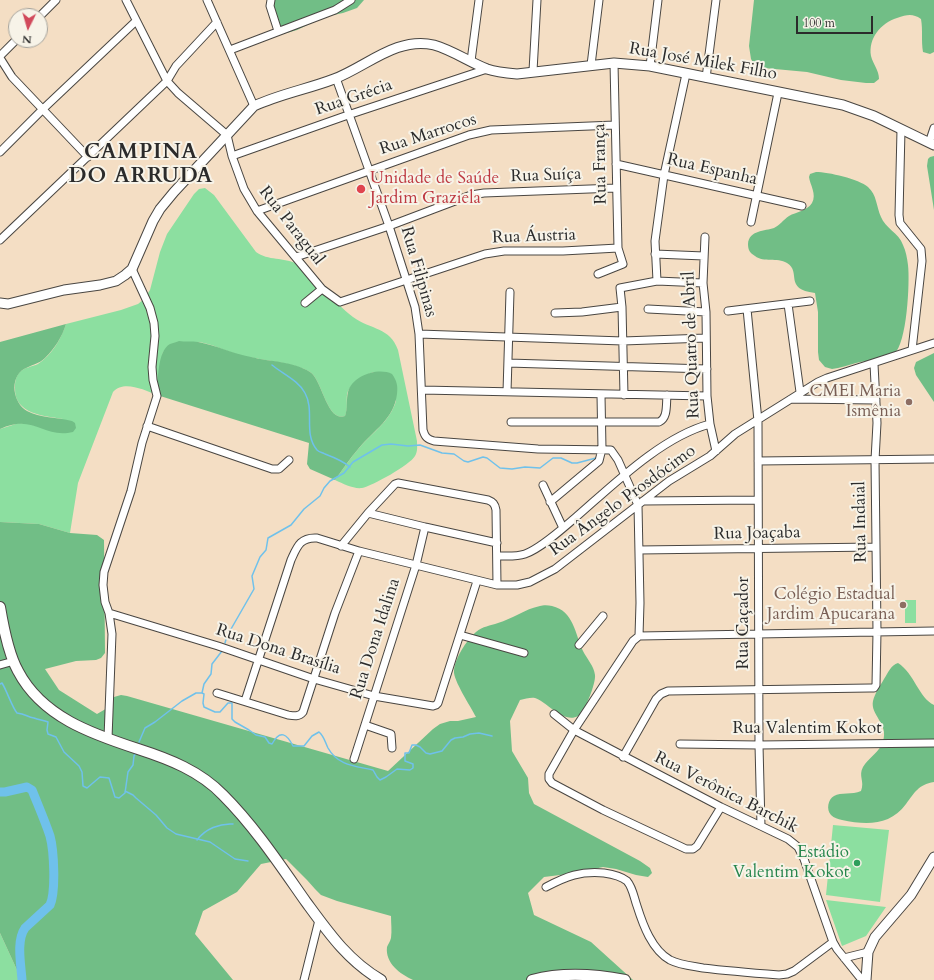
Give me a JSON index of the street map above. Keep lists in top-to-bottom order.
{
  "streets": {
    "main road": ["Rua José Milek Filho"],
    "street": [
      "Rua Grécia",
      "Rua Marrocos",
      "Rua França",
      "Rua Espanha",
      "Rua Suíça",
      "Rua Paragual",
      "Rua Áustria",
      "Rua Filipinas",
      "Rua Quatro de Abril",
      "Rua Ângelo Prosdócimo",
      "Rua Indaial",
      "Rua Joaçaba",
      "Rua Caçador",
      "Rua Dona Idalina",
      "Rua Dona Brasília",
      "Rua Valentim Kokot",
      "Rua Verônica Barchik"
    ]
  },
  "crossings": [
    ["Rua José Milek Filho", "Rua Grécia"],
    ["Rua José Milek Filho", "Rua França"],
    ["Rua José Milek Filho", "Rua Paragual"],
    ["Rua José Milek Filho", "Rua Filipinas"],
    ["Rua Grécia", "Rua Paragual"],
    ["Rua Grécia", "Rua Filipinas"],
    ["Rua Marrocos", "Rua França"],
    ["Rua Marrocos", "Rua Paragual"],
    ["Rua Marrocos", "Rua Filipinas"],
    ["Rua França", "Rua Espanha"],
    ["Rua França", "Rua Suíça"],
    ["Rua França", "Rua Áustria"],
    ["Rua Suíça", "Rua Paragual"],
    ["Rua Suíça", "Rua Filipinas"],
    ["Rua Paragual", "Rua Áustria"],
    ["Rua Áustria", "Rua Filipinas"],
    ["Rua Quatro de Abril", "Rua Ângelo Prosdócimo"],
    ["Rua Ângelo Prosdócimo", "Rua Indaial"],
    ["Rua Ângelo Prosdócimo", "Rua Caçador"],
    ["Rua Ângelo Prosdócimo", "Rua Dona Idalina"],
    ["Rua Ângelo Prosdócimo", "Rua Dona Brasília"],
    ["Rua Indaial", "Rua Joaçaba"],
    ["Rua Indaial", "Rua Caçador"],
    ["Rua Joaçaba", "Rua Caçador"],
    ["Rua Caçador", "Rua Valentim Kokot"],
    ["Rua Caçador", "Rua Verônica Barchik"],
    ["Rua Dona Idalina", "Rua Dona Brasília"]
  ],
  "districts": ["CAMPINA DO ARRUDA"],
  "places": [
    "Unidade de Saúde Jardim Graziela",
    "CMEI Maria Ismênia",
    "Colégio Estadual Jardim Apucarana",
    "Estádio Valentim Kokot"
  ],
  "scale_bar": "100 m",
  "north": "bottom"
}
